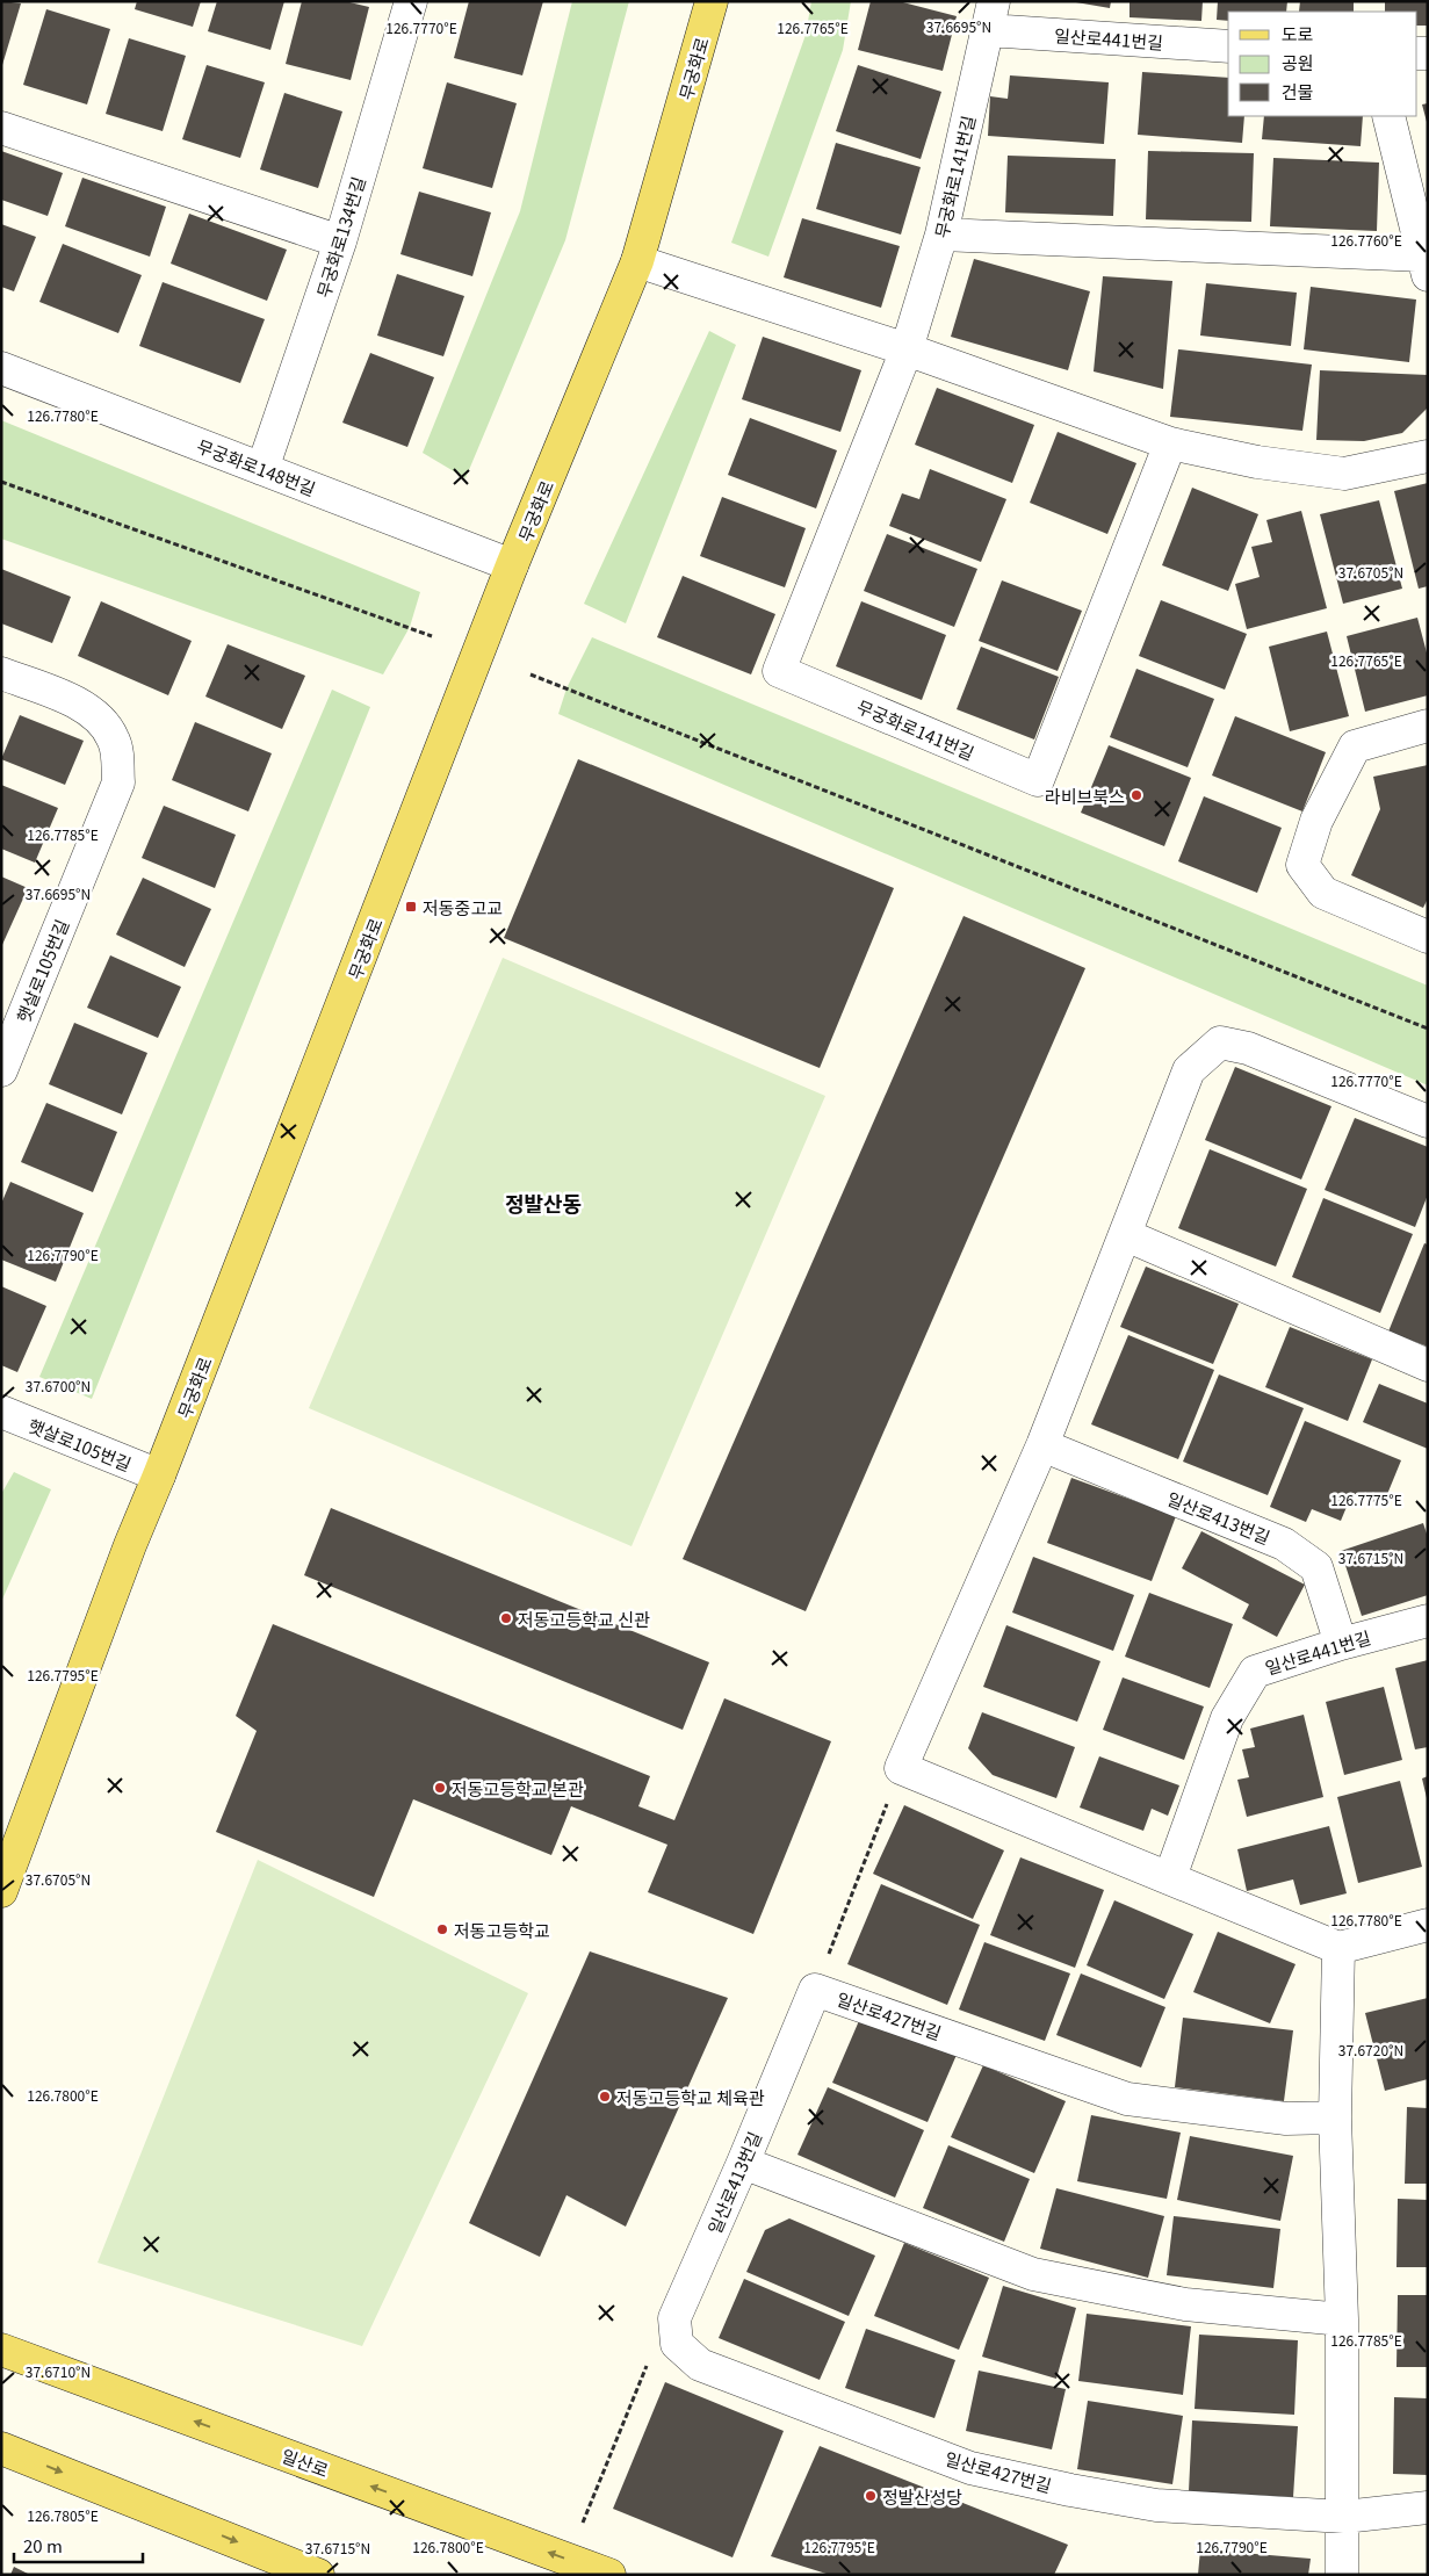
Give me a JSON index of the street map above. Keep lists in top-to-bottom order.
{
  "streets": {
    "main road": ["무궁화로", "일산로"],
    "street": [
      "일산로441번길",
      "무궁화로141번길",
      "무궁화로134번길",
      "무궁화로148번길",
      "햇살로105번길",
      "일산로413번길",
      "일산로427번길"
    ]
  },
  "crossings": [
    ["일산로441번길", "무궁화로141번길"],
    ["일산로441번길", "일산로413번길"],
    ["무궁화로", "무궁화로148번길"],
    ["무궁화로", "햇살로105번길"],
    ["무궁화로134번길", "무궁화로148번길"],
    ["일산로413번길", "일산로427번길"]
  ],
  "districts": ["정발산동"],
  "places": {
    "other": [
      "라비브북스",
      "저동고등학교 신관",
      "저동고등학교 본관",
      "저동고등학교",
      "저동고등학교 체육관",
      "정발산성당"
    ],
    "transit": ["저동중고교"]
  },
  "legend": ["도로", "공원", "건물"],
  "scale_bar": "20 m",
  "coordinates": [
    "37.6695°N",
    "126.7770°E",
    "126.7765°E",
    "126.7760°E",
    "126.7780°E",
    "37.6705°N",
    "126.7785°E",
    "126.7790°E",
    "37.6700°N",
    "126.7775°E",
    "37.6715°N",
    "126.7795°E",
    "37.6720°N",
    "126.7800°E",
    "37.6710°N",
    "126.7805°E"
  ]
}
